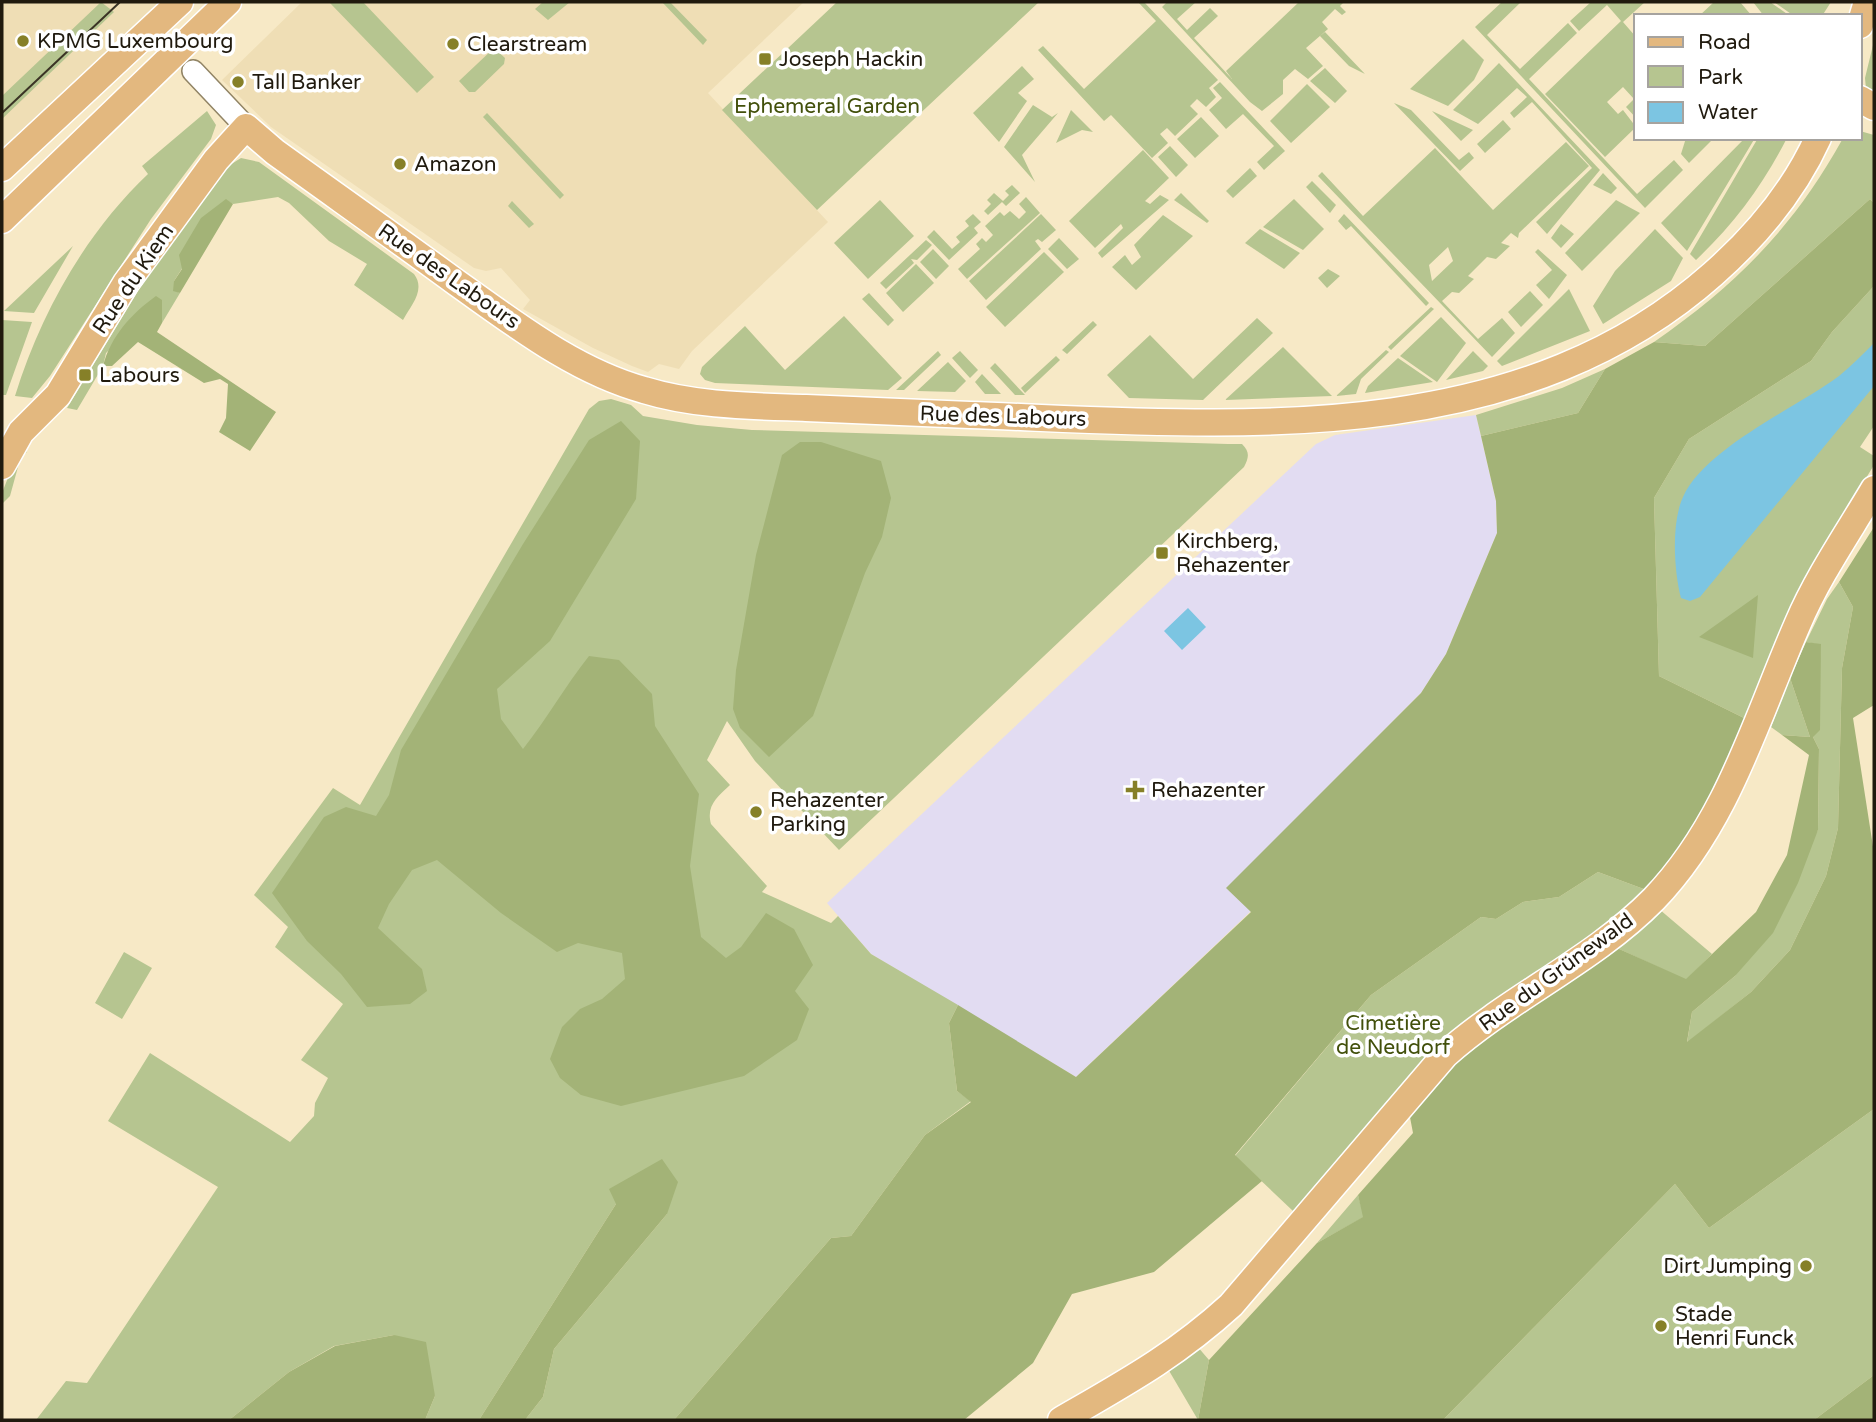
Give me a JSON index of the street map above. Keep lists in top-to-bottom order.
{
  "streets": {
    "main road": ["Rue des Labours", "Rue du Kiem", "Rue du Grünewald"]
  },
  "crossings": [
    ["Rue des Labours", "Rue du Kiem"]
  ],
  "parks": ["Ephemeral Garden", "Cimetière de Neudorf"],
  "places": {
    "other": [
      "KPMG Luxembourg",
      "Clearstream",
      "Tall Banker",
      "Amazon",
      "Rehazenter Parking",
      "Dirt Jumping",
      "Stade Henri Funck"
    ],
    "transit": ["Joseph Hackin", "Labours", "Kirchberg, Rehazenter"],
    "health": ["Rehazenter"]
  },
  "legend": ["Road", "Park", "Water"]
}
